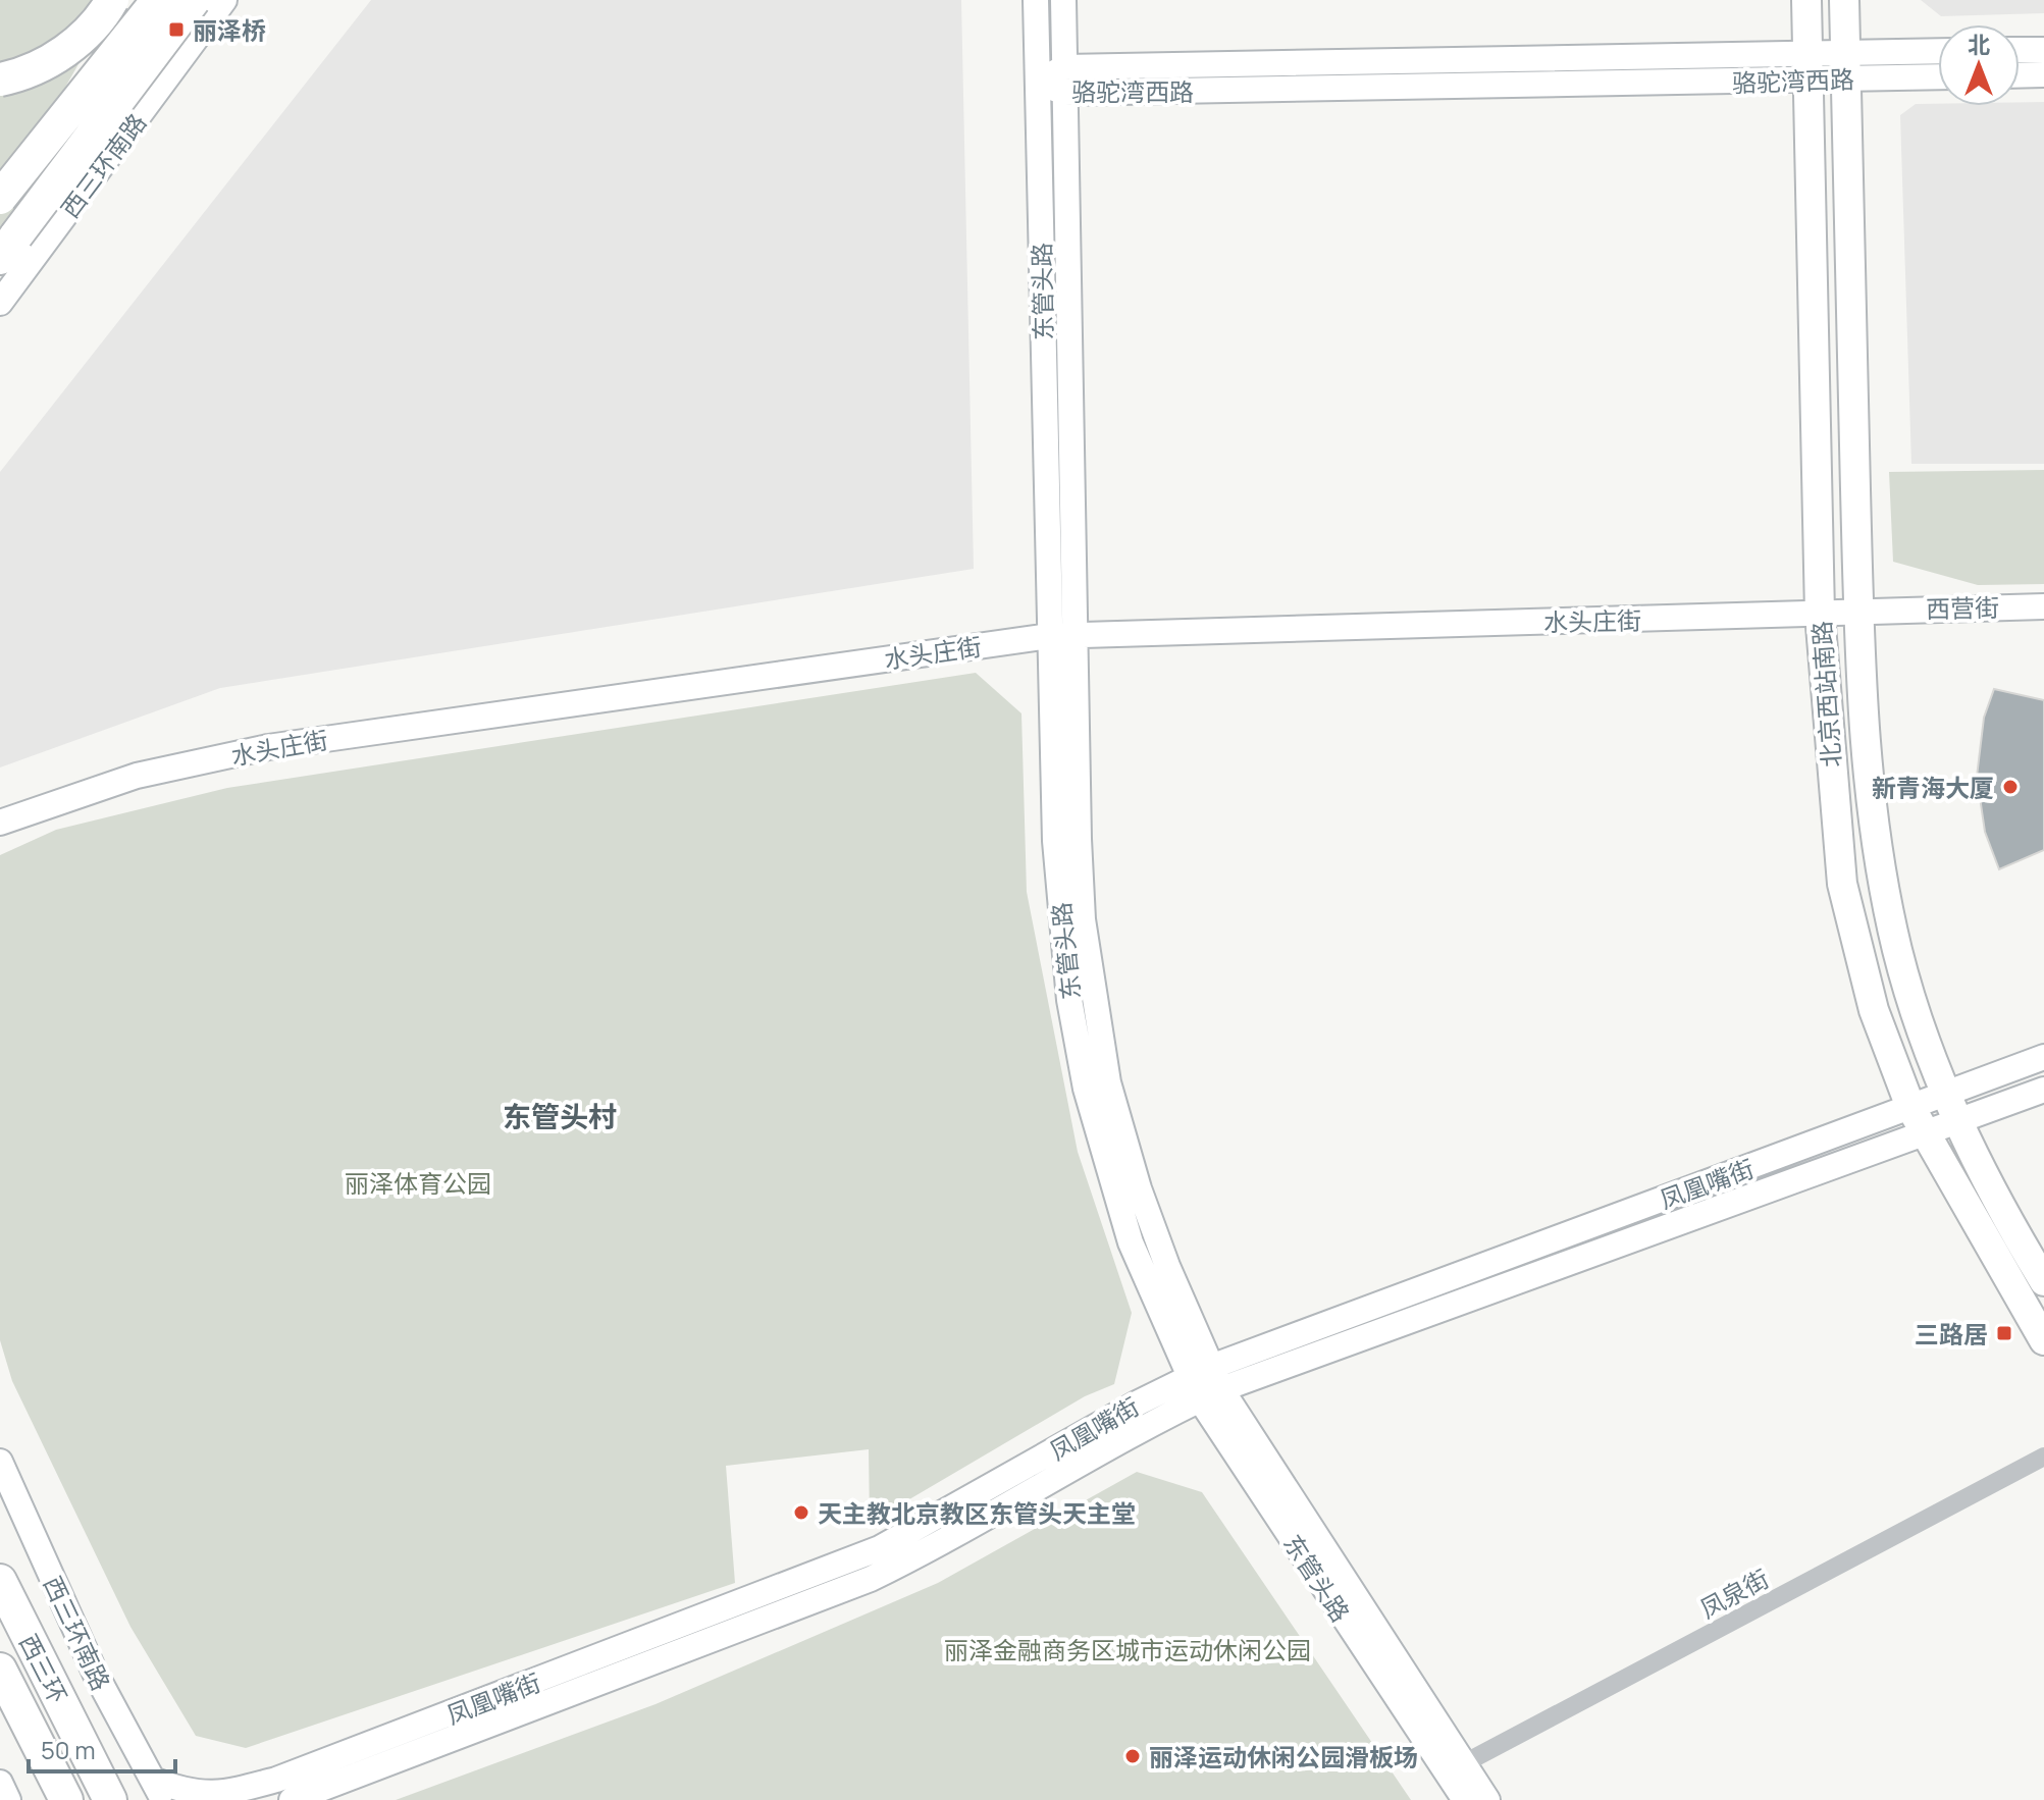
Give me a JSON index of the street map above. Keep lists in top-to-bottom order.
{
  "streets": {
    "highway": ["西三环"],
    "main road": ["北京西站南路"],
    "street": [
      "骆驼湾西路",
      "西三环南路",
      "东管头路",
      "西营街",
      "水头庄街",
      "凤凰嘴街",
      "凤泉街"
    ]
  },
  "crossings": [
    ["骆驼湾西路", "东管头路"],
    ["骆驼湾西路", "北京西站南路"],
    ["西三环南路", "凤凰嘴街"],
    ["东管头路", "水头庄街"],
    ["东管头路", "凤凰嘴街"],
    ["东管头路", "凤泉街"],
    ["西营街", "水头庄街"],
    ["西营街", "北京西站南路"],
    ["水头庄街", "北京西站南路"],
    ["北京西站南路", "凤凰嘴街"]
  ],
  "districts": ["东管头村"],
  "parks": ["丽泽体育公园", "丽泽金融商务区城市运动休闲公园"],
  "places": {
    "transit": ["丽泽桥", "三路居"],
    "other": ["新青海大厦", "天主教北京教区东管头天主堂", "丽泽运动休闲公园滑板场"]
  },
  "scale_bar": "50 m",
  "north": "top"
}
